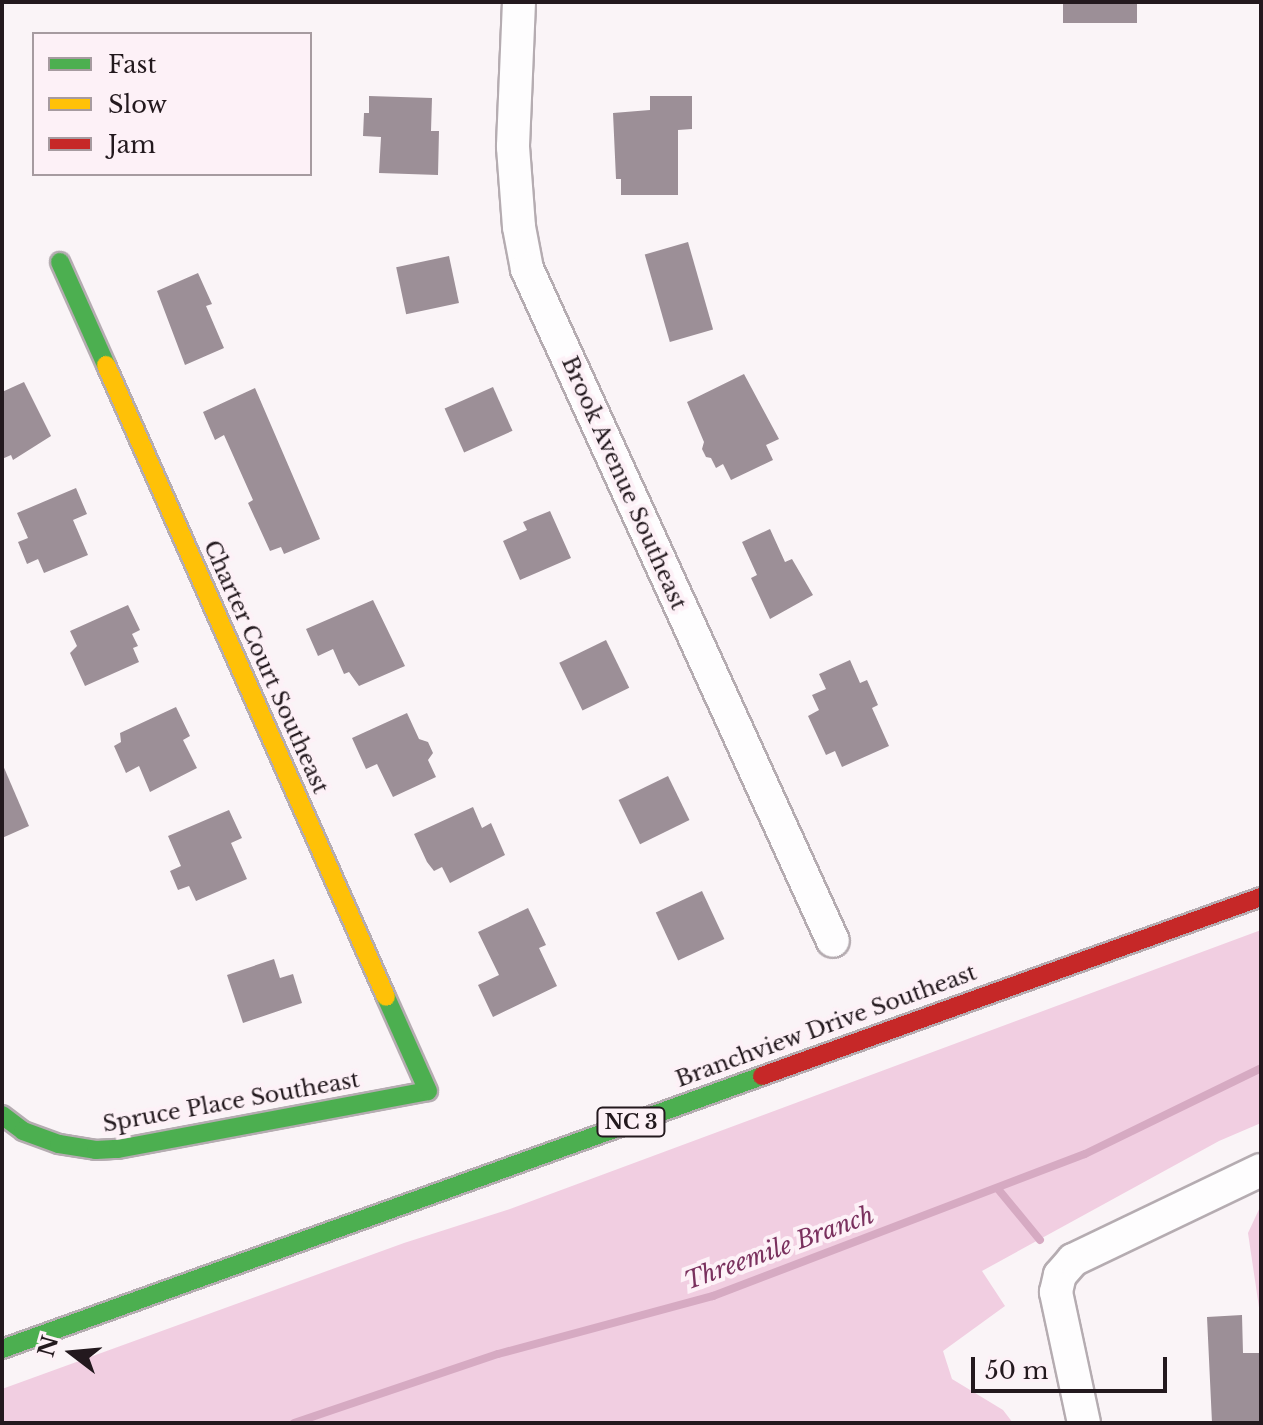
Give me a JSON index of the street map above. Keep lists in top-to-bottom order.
{
  "streets": {
    "street": [
      "Brook Avenue Southeast",
      "Charter Court Southeast",
      "Branchview Drive Southeast",
      "Spruce Place Southeast",
      "NC 3"
    ]
  },
  "crossings": [
    ["Charter Court Southeast", "Spruce Place Southeast"]
  ],
  "water": ["Threemile Branch"],
  "legend": ["Fast", "Slow", "Jam"],
  "scale_bar": "50 m",
  "north": "left"
}
